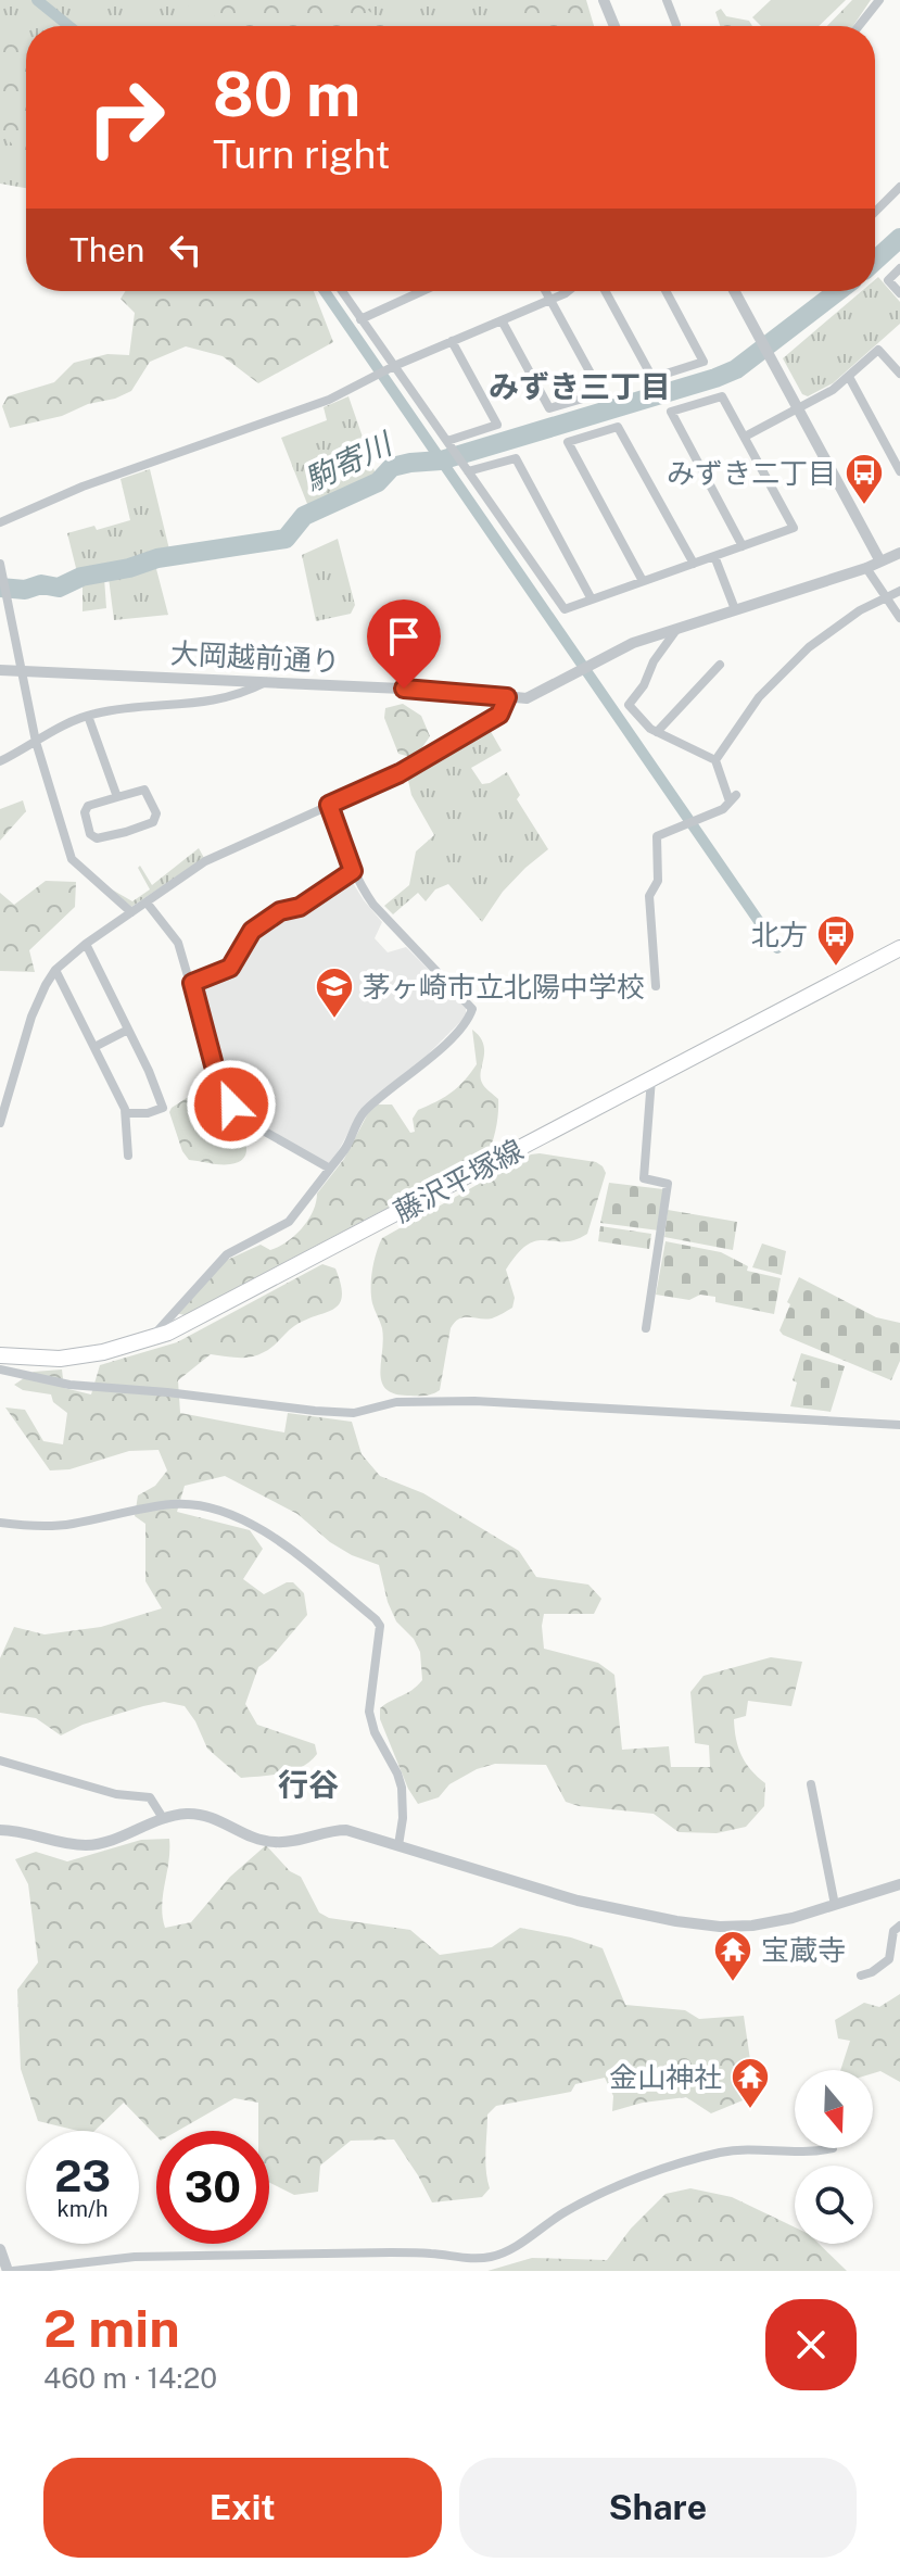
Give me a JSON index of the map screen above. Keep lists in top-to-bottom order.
{
  "streets": {
    "main road": ["藤沢平塚線"],
    "street": ["大岡越前通り"]
  },
  "districts": ["みずき三丁目", "行谷"],
  "water": ["駒寄川"],
  "places": {
    "bus stop": ["みずき二丁目", "北方"],
    "school or university": ["茅ヶ崎市立北陽中学校"],
    "temple": ["宝蔵寺", "金山神社"]
  },
  "north": "bottom",
  "page": {
    "turn": ["80 m", "Turn right"],
    "then": "Then",
    "speed": "23 km/h",
    "limit": "30",
    "heading": ["2 min", "460 m · 14:20"],
    "buttons": ["Exit", "Share"]
  }
}
